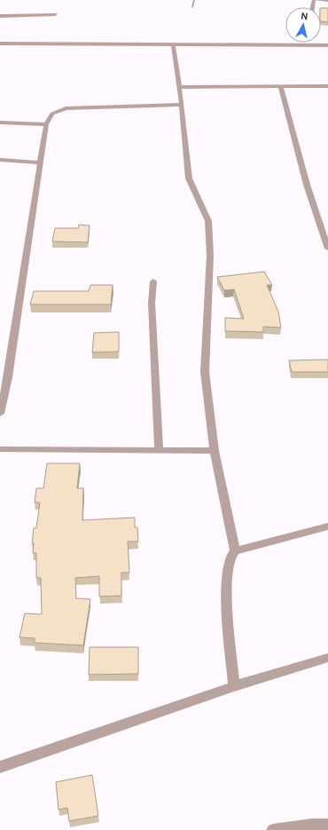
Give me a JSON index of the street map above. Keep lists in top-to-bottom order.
{
  "north": "top"
}
